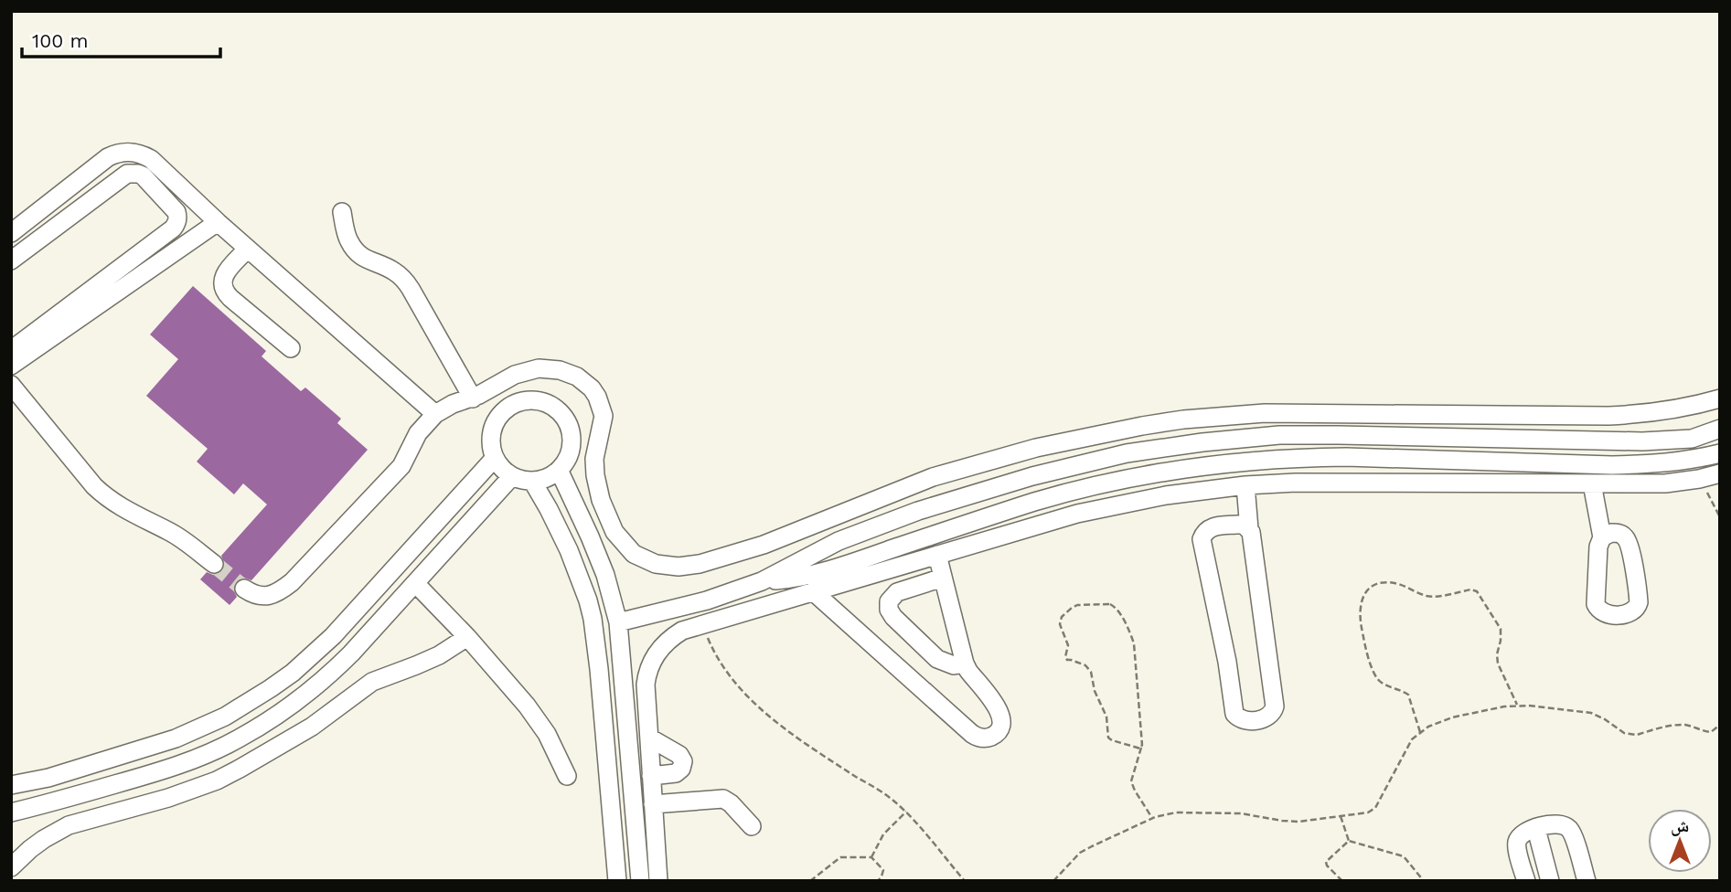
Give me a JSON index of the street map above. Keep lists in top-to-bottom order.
{
  "scale_bar": "100 m",
  "north": "top"
}
